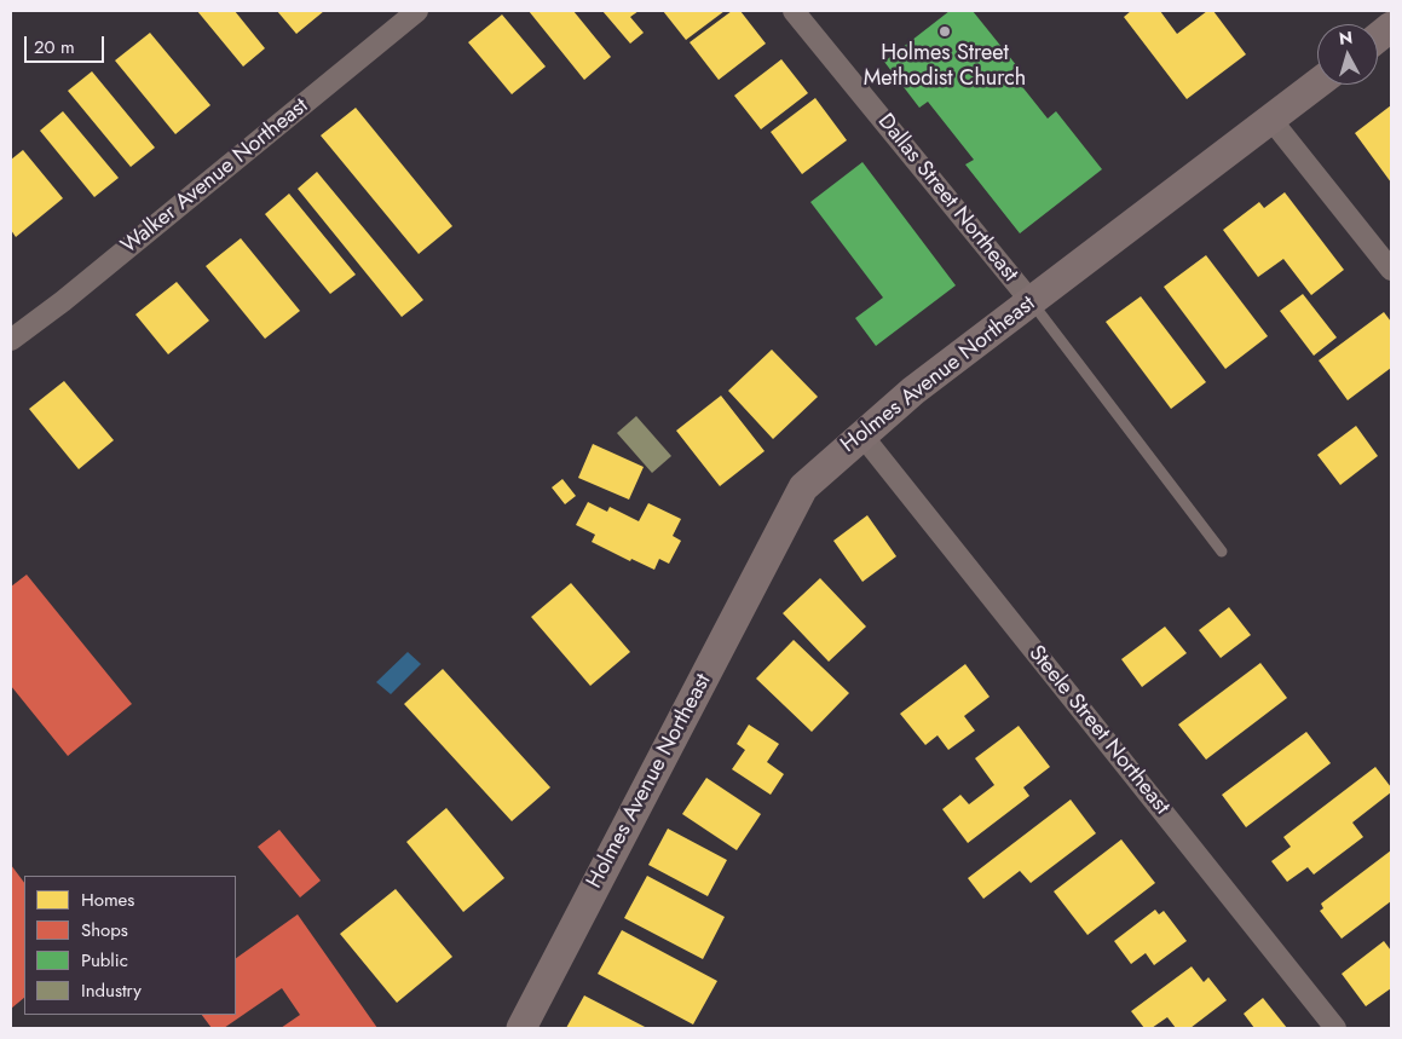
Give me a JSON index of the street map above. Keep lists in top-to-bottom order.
{
  "streets": {
    "main road": ["Holmes Avenue Northeast"],
    "street": ["Walker Avenue Northeast", "Dallas Street Northeast", "Steele Street Northeast"]
  },
  "crossings": [
    ["Dallas Street Northeast", "Holmes Avenue Northeast"],
    ["Holmes Avenue Northeast", "Steele Street Northeast"]
  ],
  "places": ["Holmes Street Methodist Church"],
  "legend": [
    "Homes",
    "Shops",
    "Public",
    "Industry"
  ],
  "scale_bar": "20 m",
  "north": "top"
}
